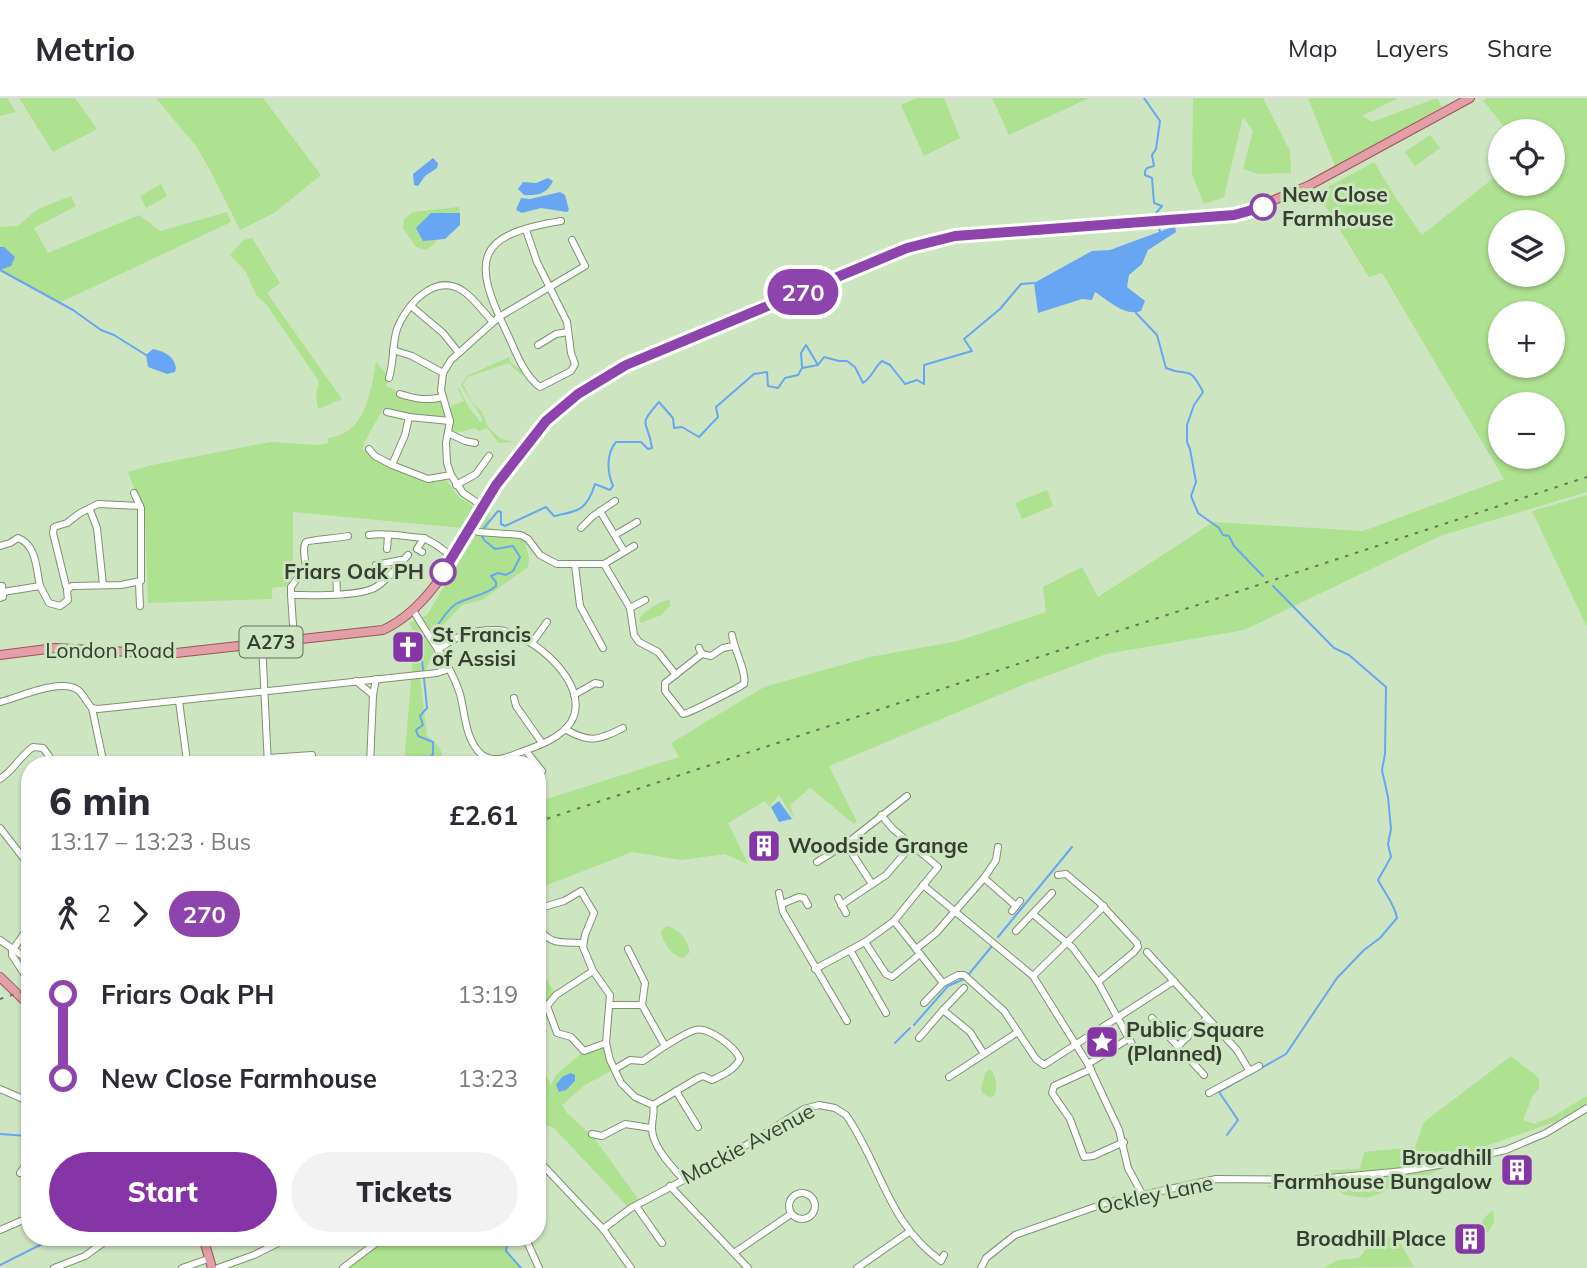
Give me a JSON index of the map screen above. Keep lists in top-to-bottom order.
{
  "streets": {
    "main road": ["A273", "London Road"],
    "street": ["Mackie Avenue", "Ockley Lane"]
  },
  "places": {
    "other": ["New Close Farmhouse", "Friars Oak PH"],
    "church": ["St Francis of Assisi"],
    "building": ["Woodside Grange", "Broadhill Farmhouse Bungalow", "Broadhill Place"],
    "place": ["Public Square (Planned)"]
  },
  "lines": ["bus line 270"],
  "page": {
    "header": "Metrio",
    "nav": ["Map", "Layers", "Share"],
    "on_map": "270",
    "map_buttons": ["+", "−"],
    "heading": ["6 min", "13:17 – 13:23 · Bus", "£2.61"],
    "legs": ["2", "270"],
    "list": [
      {
        "name": "Friars Oak PH",
        "value": "13:19"
      },
      {
        "name": "New Close Farmhouse",
        "value": "13:23"
      }
    ],
    "buttons": ["Start", "Tickets"]
  }
}
